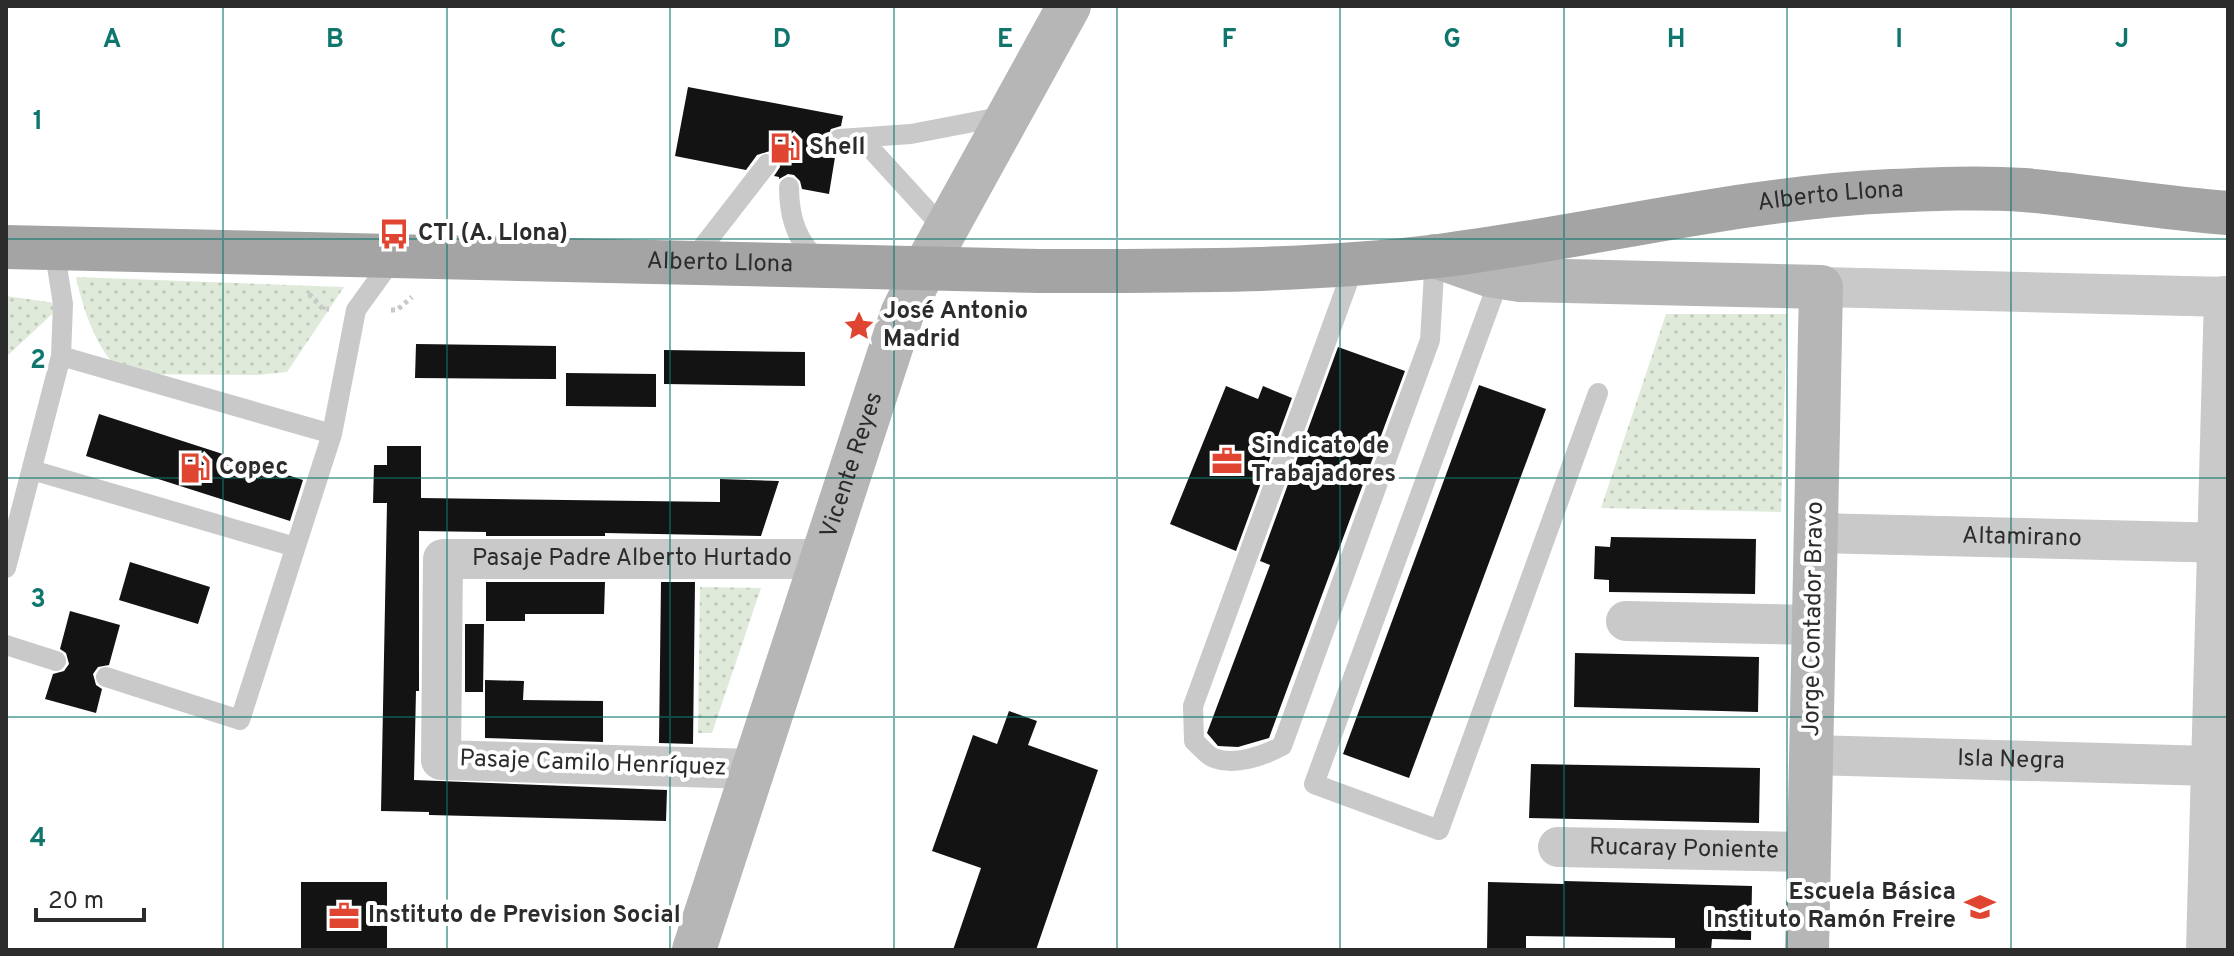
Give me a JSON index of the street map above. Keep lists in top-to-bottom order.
{
  "streets": {
    "main road": ["Alberto Llona"],
    "street": [
      "Vicente Reyes",
      "Altamirano",
      "Pasaje Padre Alberto Hurtado",
      "Jorge Contador Bravo",
      "Isla Negra",
      "Pasaje Camilo Henríquez",
      "Rucaray Poniente"
    ]
  },
  "crossings": [
    ["Alberto Llona", "Vicente Reyes"],
    ["Alberto Llona", "Jorge Contador Bravo"],
    ["Vicente Reyes", "Pasaje Padre Alberto Hurtado"],
    ["Vicente Reyes", "Pasaje Camilo Henríquez"],
    ["Altamirano", "Jorge Contador Bravo"],
    ["Pasaje Padre Alberto Hurtado", "Pasaje Camilo Henríquez"],
    ["Jorge Contador Bravo", "Isla Negra"],
    ["Jorge Contador Bravo", "Rucaray Poniente"]
  ],
  "places": {
    "fuel station": ["Shell", "Copec"],
    "bus stop": ["CTI (A. Llona)"],
    "place": ["José Antonio Madrid"],
    "office": ["Sindicato de Trabajadores", "Instituto de Prevision Social"],
    "school or university": ["Escuela Básica Instituto Ramón Freire"]
  },
  "scale_bar": "20 m",
  "grid": {
    "columns": [
      "A",
      "B",
      "C",
      "D",
      "E",
      "F",
      "G",
      "H",
      "I",
      "J"
    ],
    "rows": [
      "1",
      "2",
      "3",
      "4"
    ]
  }
}
